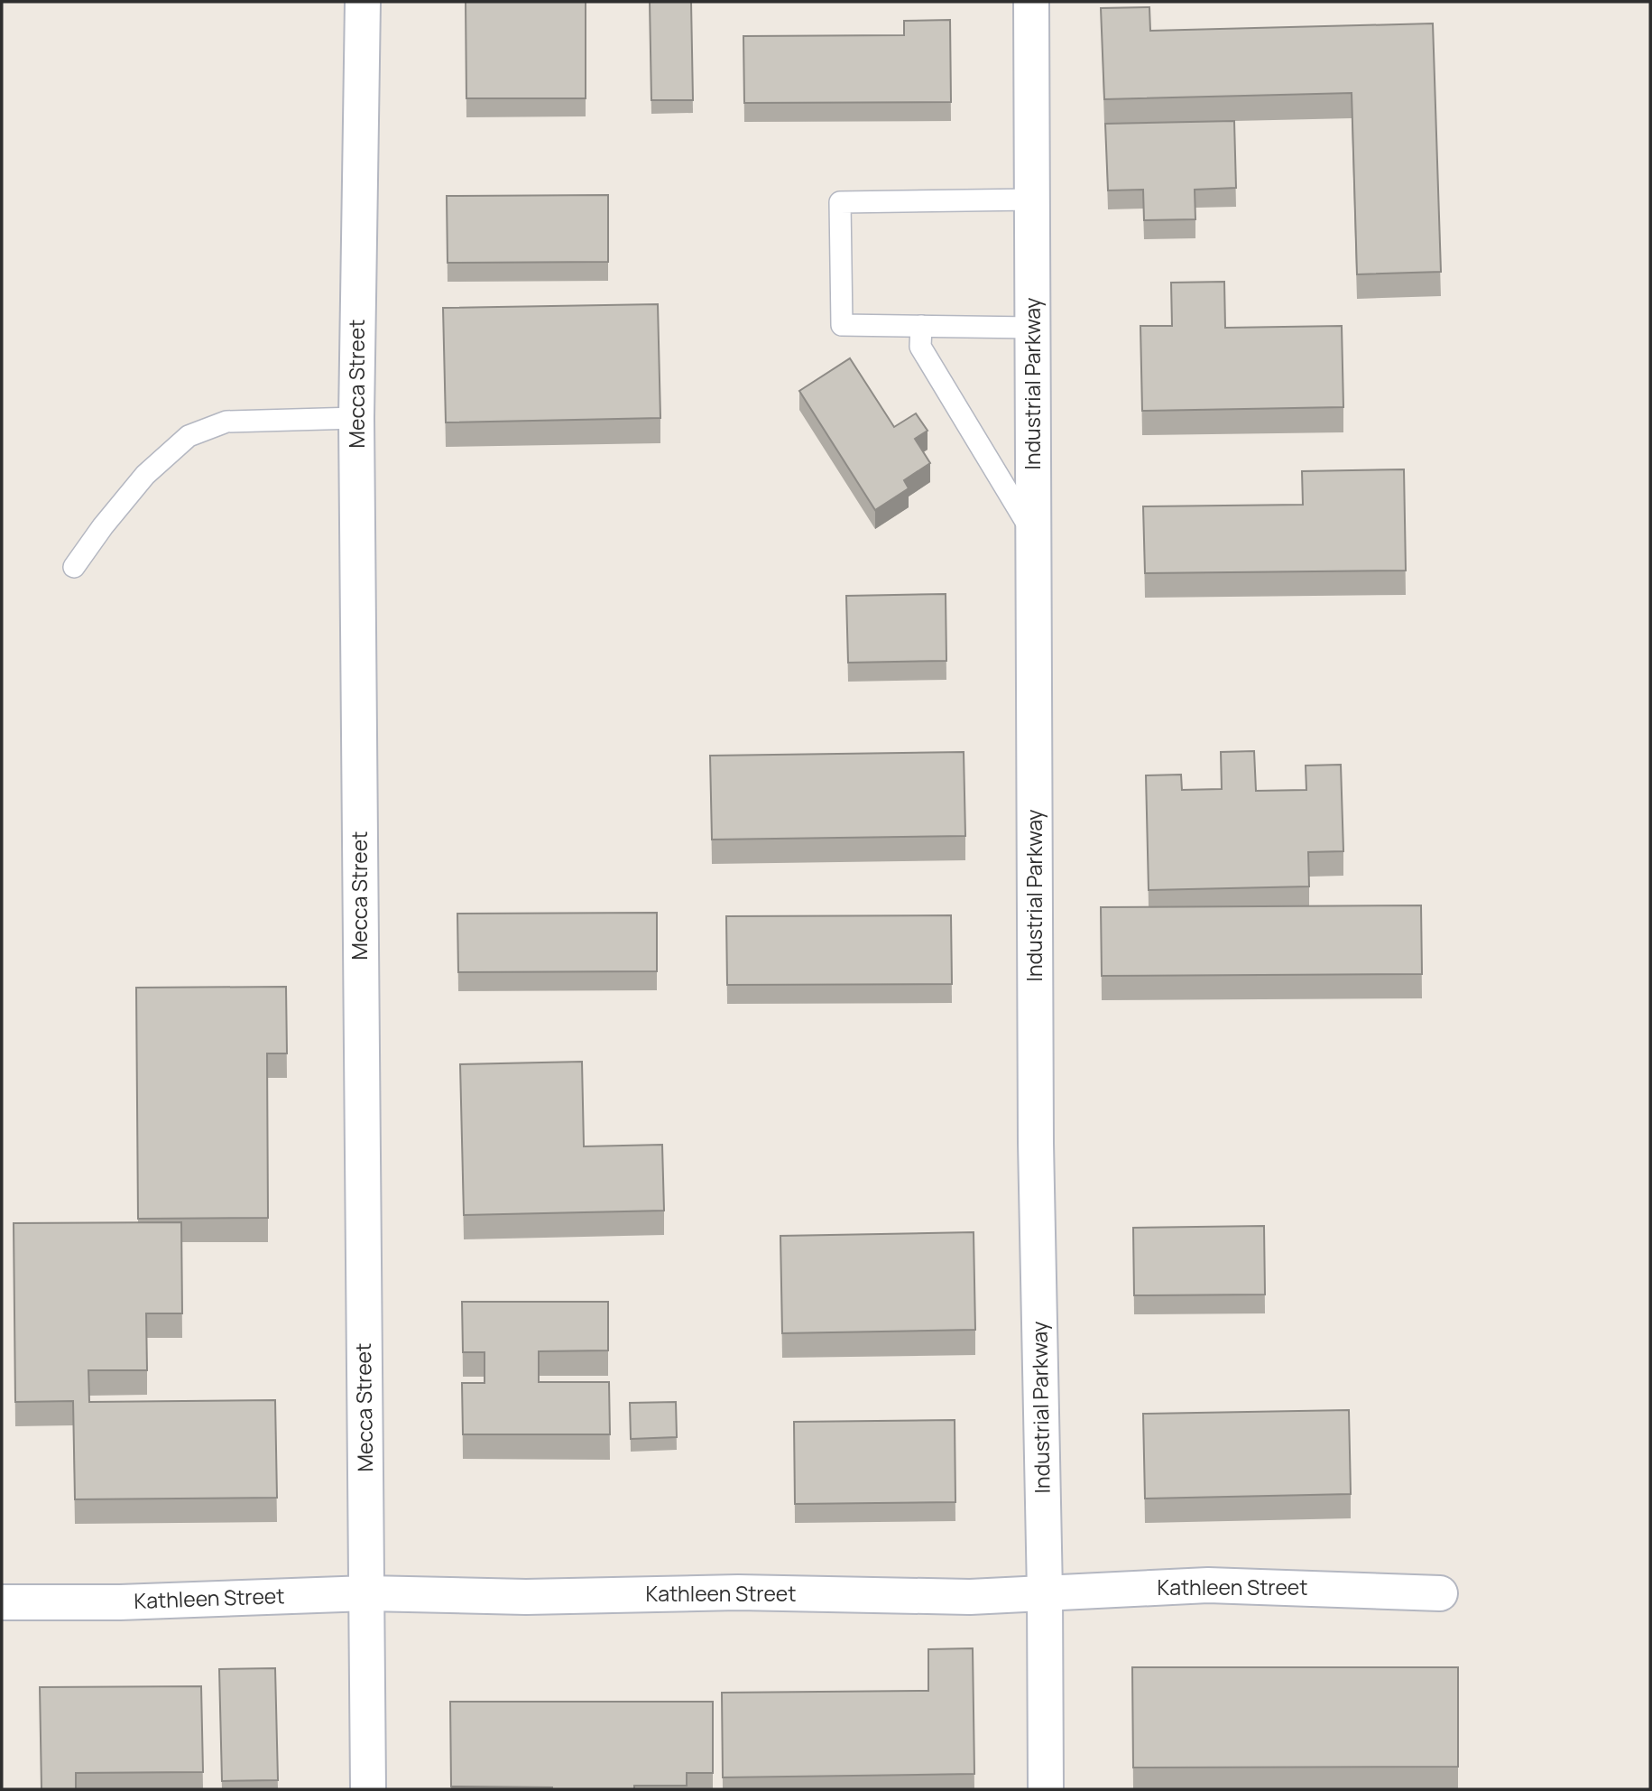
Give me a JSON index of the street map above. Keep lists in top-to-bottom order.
{
  "streets": {
    "street": ["Mecca Street", "Industrial Parkway", "Kathleen Street"]
  },
  "crossings": [
    ["Mecca Street", "Kathleen Street"],
    ["Industrial Parkway", "Kathleen Street"]
  ]
}
